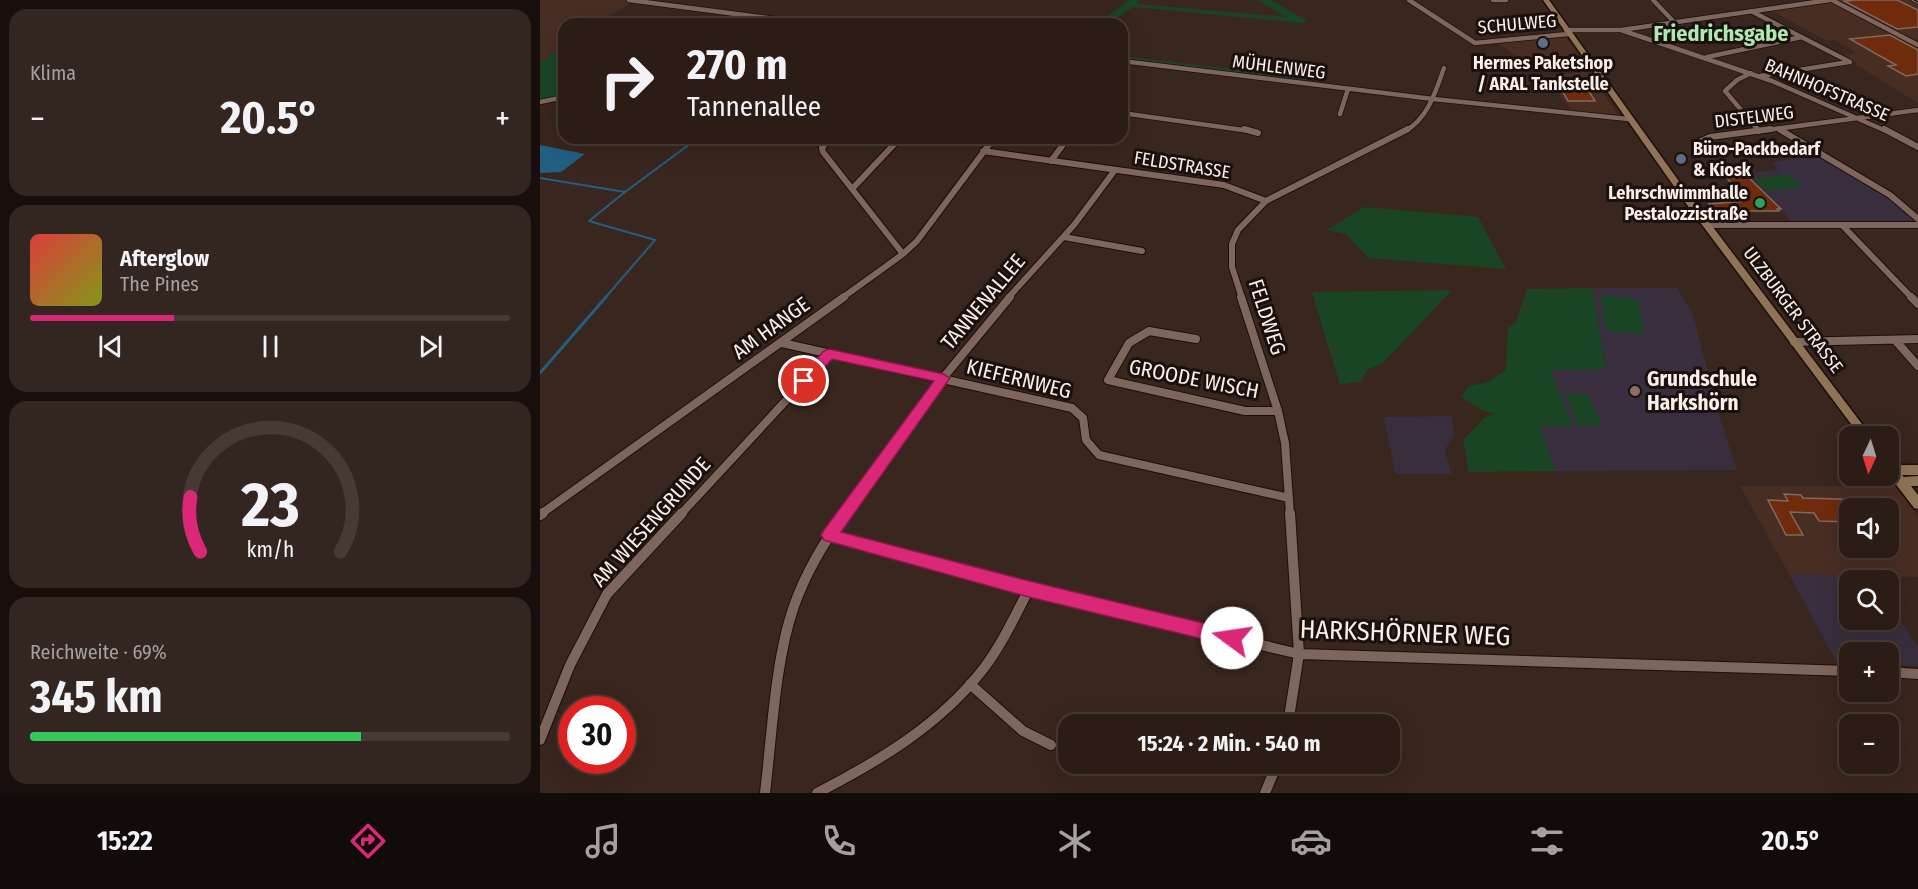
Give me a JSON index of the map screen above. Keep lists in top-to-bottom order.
{
  "streets": {
    "main road": ["ULZBURGER STRASSE"],
    "street": [
      "SCHULWEG",
      "MÜHLENWEG",
      "BAHNHOFSTRASSE",
      "DISTELWEG",
      "FELDSTRASSE",
      "TANNENALLEE",
      "FELDWEG",
      "AM HANGE",
      "KIEFERNWEG",
      "GROODE WISCH",
      "AM WIESENGRUNDE",
      "HARKSHÖRNER WEG"
    ]
  },
  "crossings": [
    ["SCHULWEG", "BAHNHOFSTRASSE"],
    ["SCHULWEG", "ULZBURGER STRASSE"],
    ["MÜHLENWEG", "ULZBURGER STRASSE"],
    ["MÜHLENWEG", "FELDWEG"],
    ["BAHNHOFSTRASSE", "DISTELWEG"],
    ["FELDSTRASSE", "TANNENALLEE"],
    ["FELDSTRASSE", "FELDWEG"],
    ["FELDSTRASSE", "AM HANGE"],
    ["TANNENALLEE", "KIEFERNWEG"],
    ["TANNENALLEE", "HARKSHÖRNER WEG"],
    ["FELDWEG", "KIEFERNWEG"],
    ["FELDWEG", "GROODE WISCH"],
    ["FELDWEG", "HARKSHÖRNER WEG"],
    ["AM HANGE", "KIEFERNWEG"],
    ["KIEFERNWEG", "AM WIESENGRUNDE"]
  ],
  "districts": ["Friedrichsgabe"],
  "places": [
    "Hermes Paketshop / ARAL Tankstelle",
    "Büro-Packbedarf & Kiosk",
    "Lehrschwimmhalle Pestalozzistraße",
    "Grundschule Harkshörn"
  ],
  "north": "bottom",
  "page": {
    "tile": [
      "Klima",
      ["Reichweite · 69%", "345 km"]
    ],
    "turn": ["270 m", "Tannenallee"],
    "heat": ["−", "20.5°", "+"],
    "song": ["Afterglow", "The Pines"],
    "map_buttons": ["+", "−"],
    "limit": "30",
    "trip": "15:24 · 2 Min. · 540 m",
    "tabs": ["15:22", "20.5°"],
    "gauge": ["23", "km/h"]
  }
}
